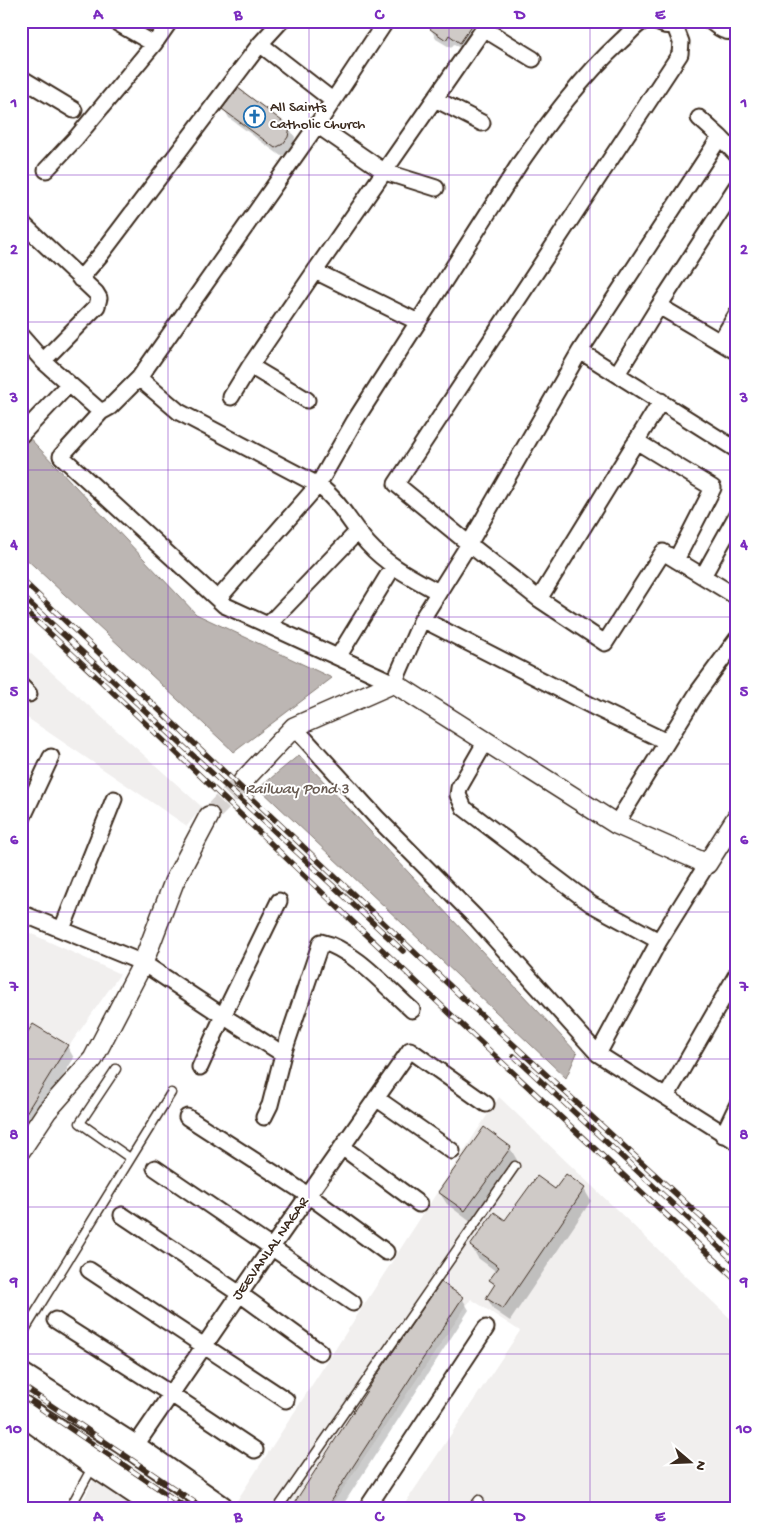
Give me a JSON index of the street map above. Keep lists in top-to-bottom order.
{
  "streets": {
    "street": ["JEEVANLAL NAGAR"]
  },
  "water": ["Railway Pond 3"],
  "places": {
    "church": ["All Saints Catholic Church"]
  },
  "north": "right",
  "grid": {
    "columns": [
      "A",
      "B",
      "C",
      "D",
      "E"
    ],
    "rows": [
      "1",
      "2",
      "3",
      "4",
      "5",
      "6",
      "7",
      "8",
      "9",
      "10"
    ]
  }
}
